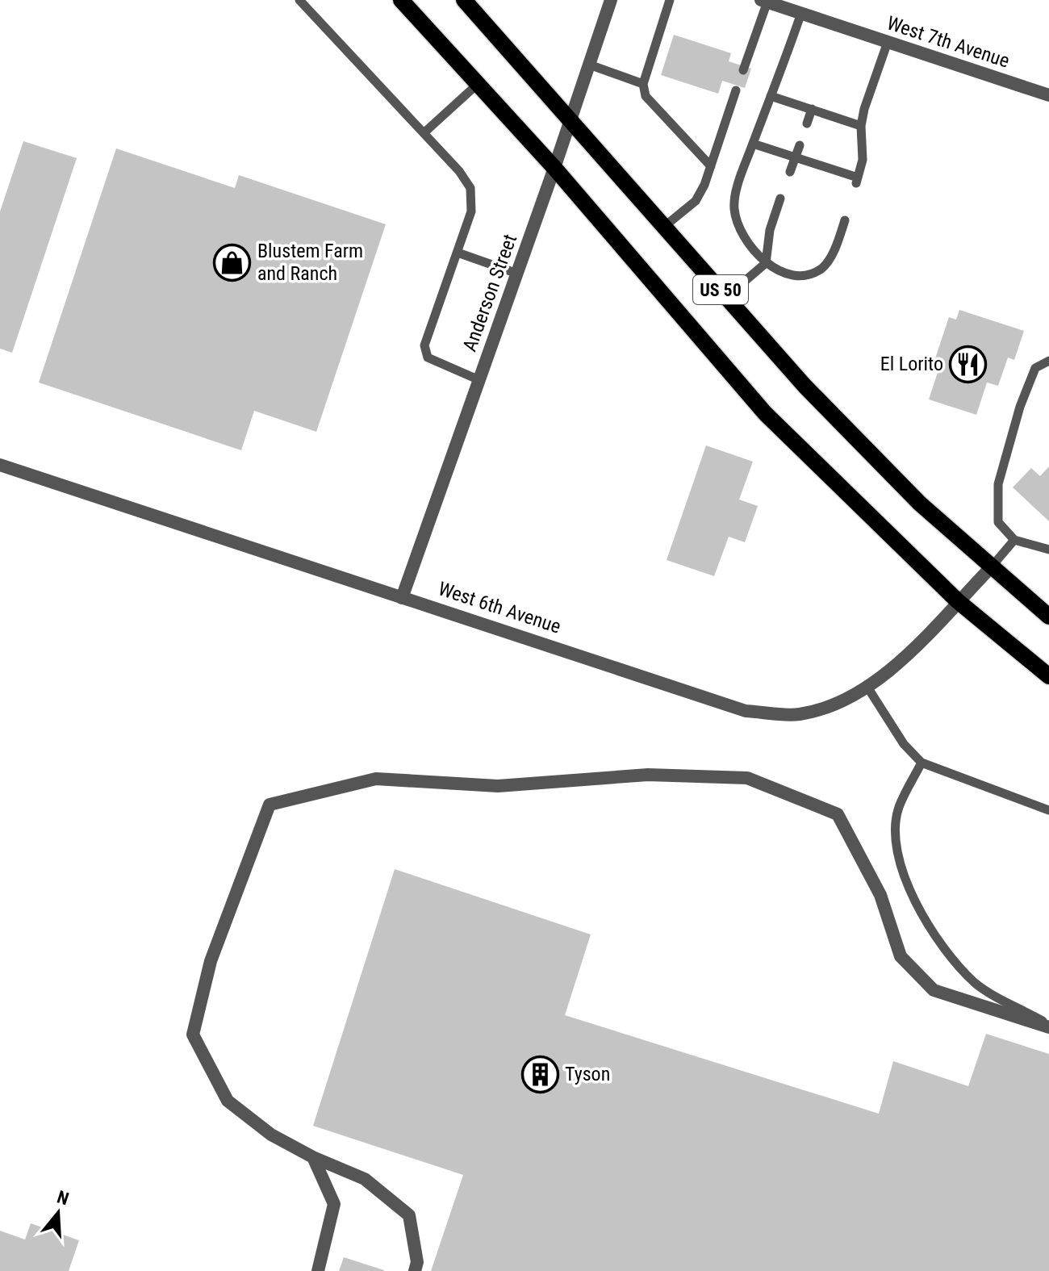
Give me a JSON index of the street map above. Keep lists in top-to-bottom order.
{
  "streets": {
    "main road": ["US 50"],
    "street": ["West 7th Avenue", "Anderson Street", "West 6th Avenue"]
  },
  "crossings": [
    ["US 50", "Anderson Street"],
    ["US 50", "West 6th Avenue"],
    ["Anderson Street", "West 6th Avenue"]
  ],
  "places": {
    "shop": ["Blustem Farm and Ranch"],
    "restaurant": ["El Lorito"],
    "building": ["Tyson"]
  },
  "north": "top"
}
